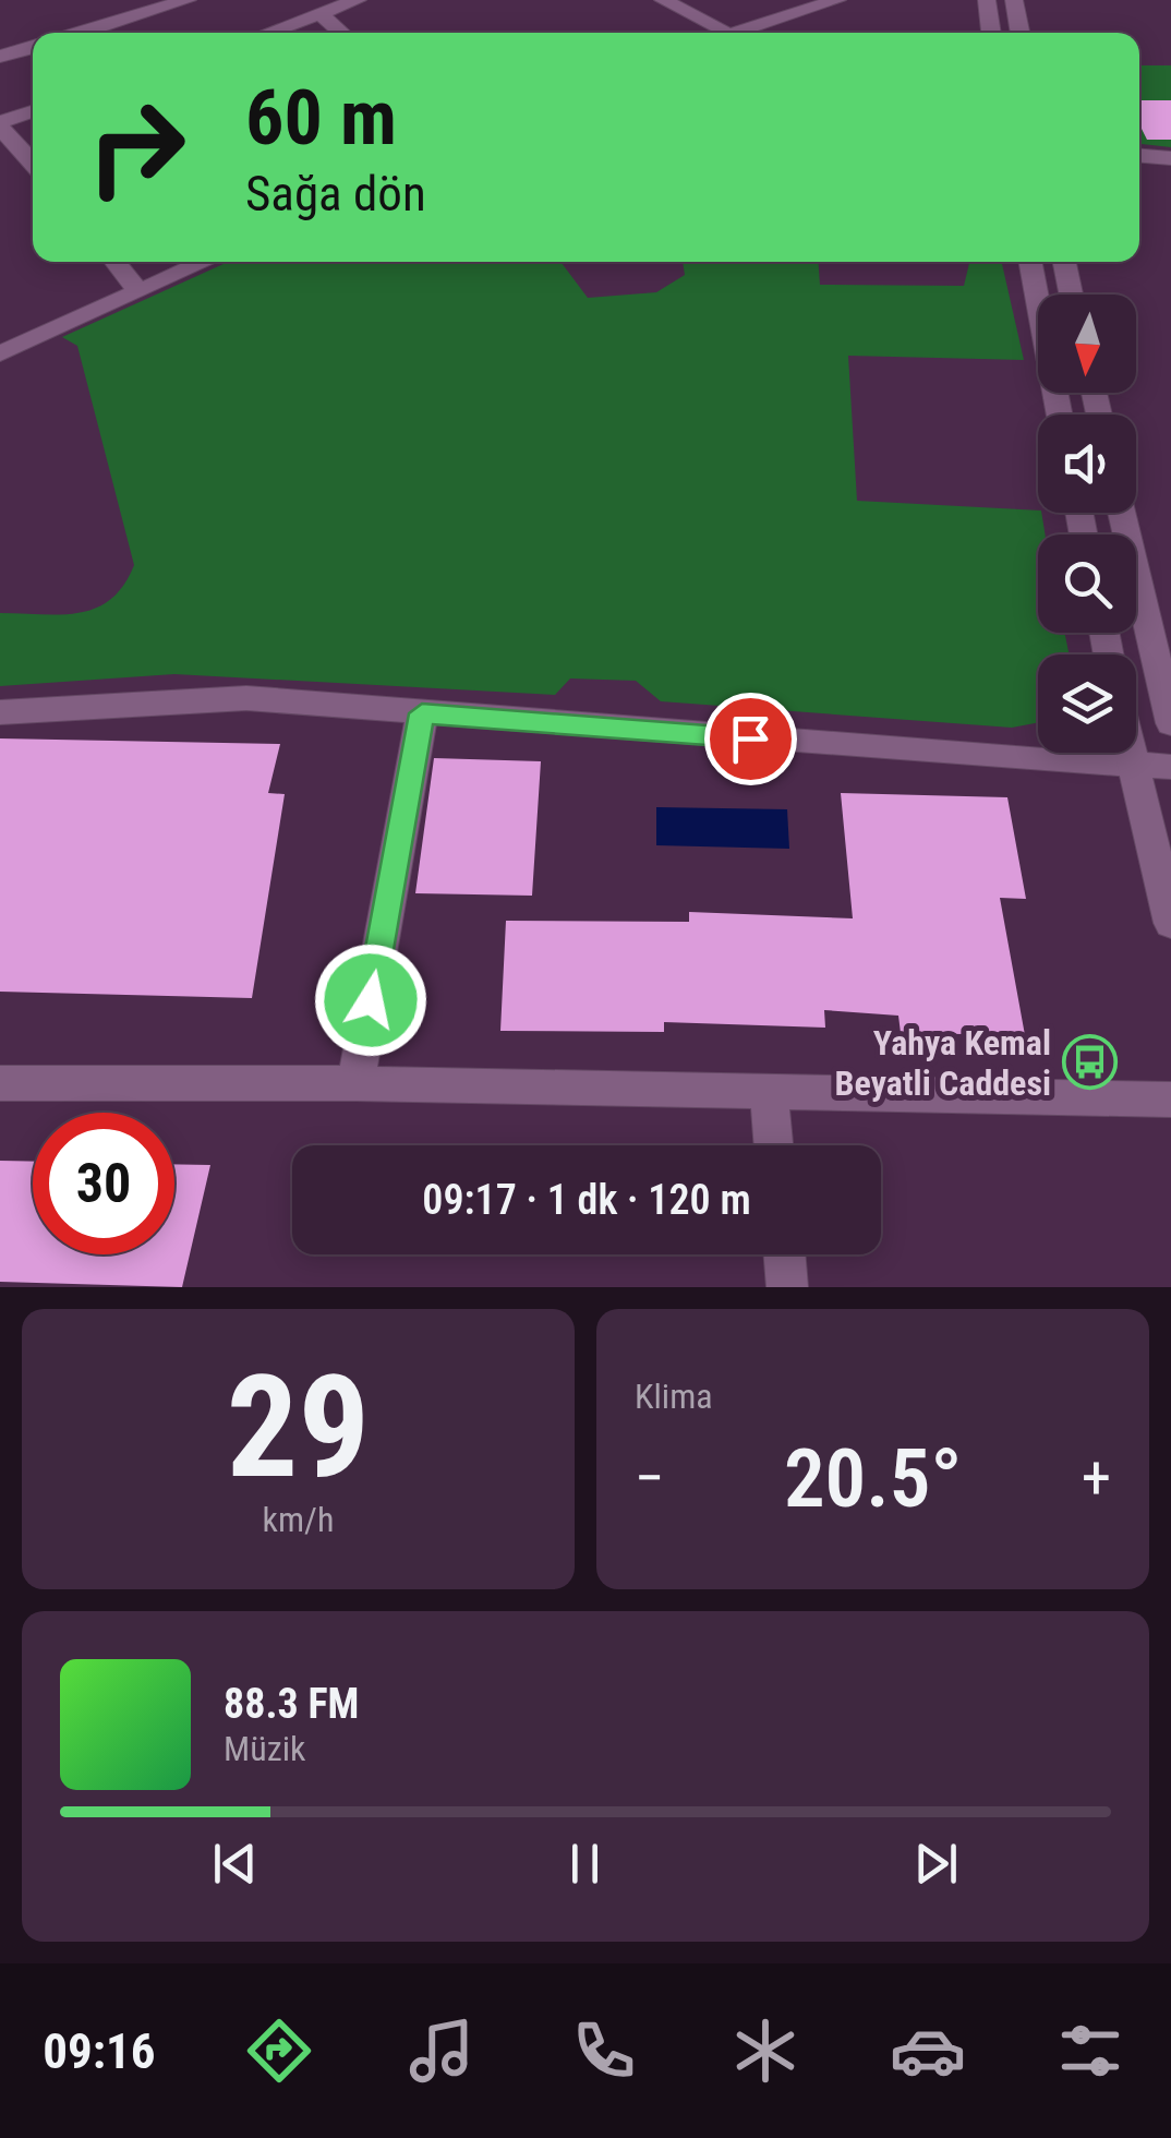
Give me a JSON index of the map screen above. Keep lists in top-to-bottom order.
{
  "places": {
    "bus stop": ["Yahya Kemal Beyatli Caddesi"]
  },
  "north": "bottom",
  "page": {
    "turn": ["60 m", "Sağa dön"],
    "limit": "30",
    "trip": "09:17 · 1 dk · 120 m",
    "tile": [
      ["29", "km/h"],
      "Klima"
    ],
    "heat": ["−", "20.5°", "+"],
    "song": ["88.3 FM", "Müzik"],
    "tabs": "09:16"
  }
}
